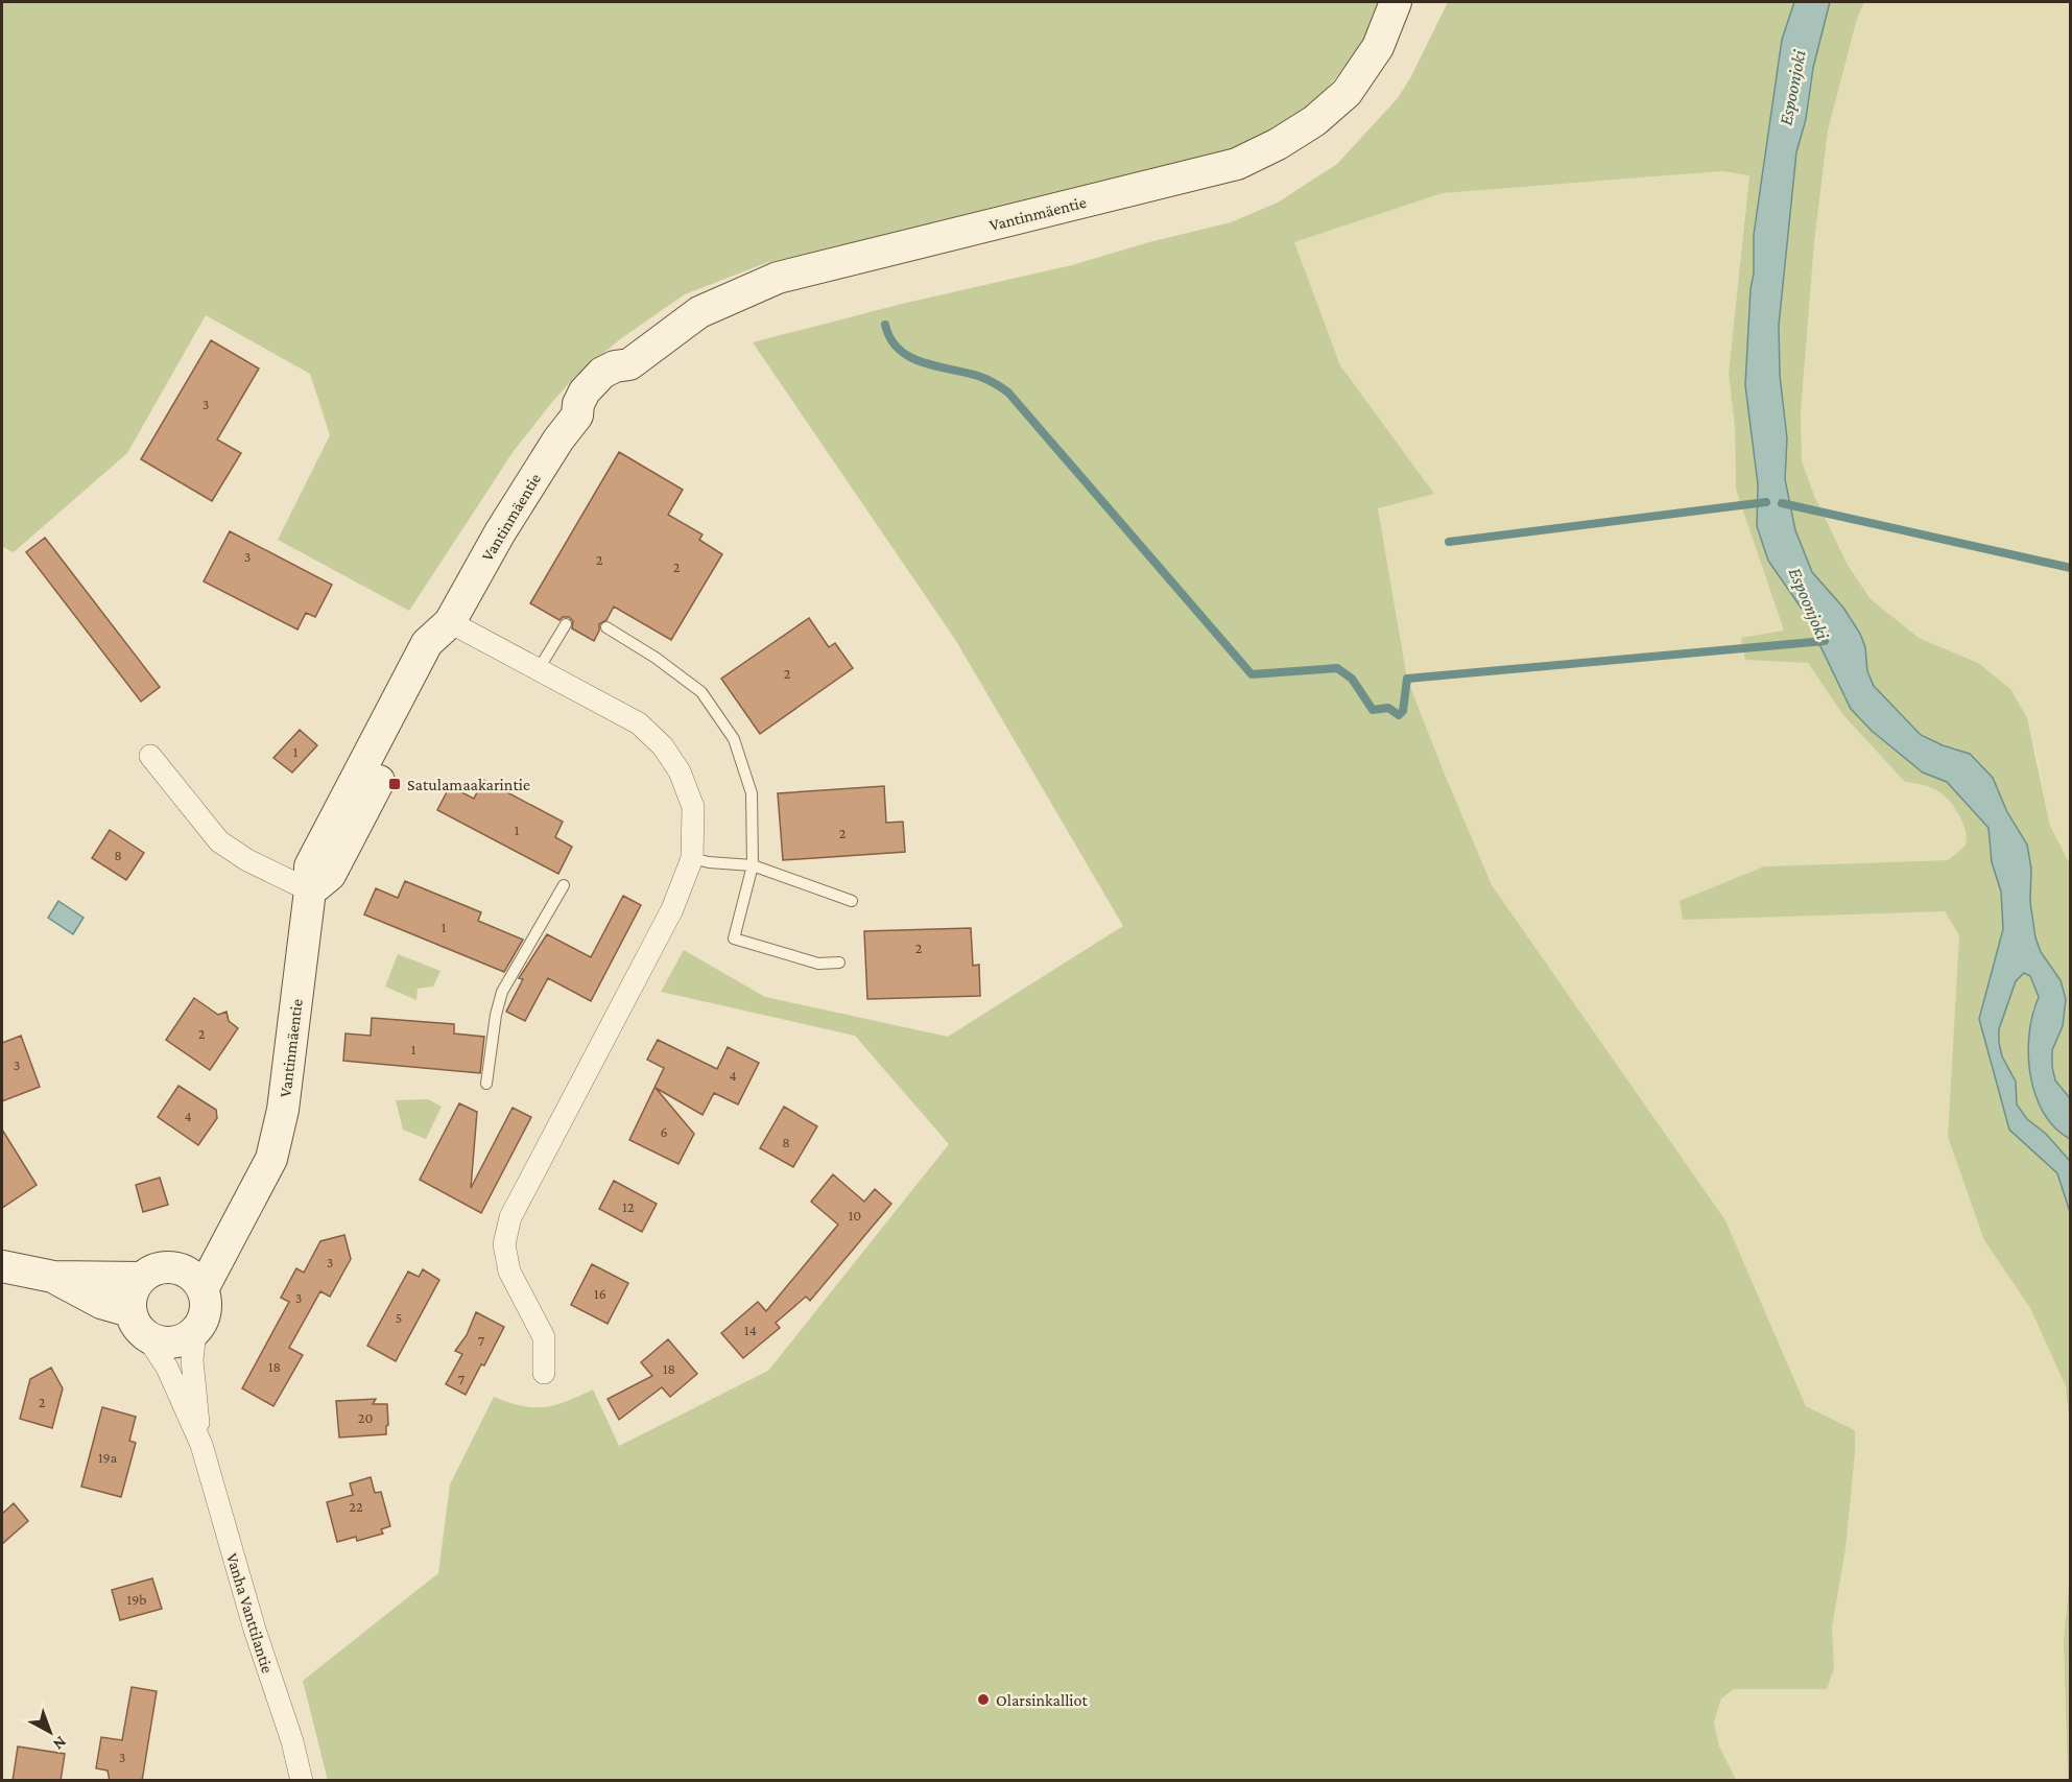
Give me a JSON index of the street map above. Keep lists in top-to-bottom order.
{
  "streets": {
    "street": ["Vantinmäentie", "Vanha Vanttilantie"]
  },
  "crossings": [
    ["Vantinmäentie", "Vanha Vanttilantie"]
  ],
  "water": ["Espoonjoki"],
  "places": {
    "transit": ["Satulamaakarintie"],
    "other": ["Olarsinkalliot"]
  },
  "house_numbers": [
    "3",
    "3",
    "2",
    "2",
    "2",
    "1",
    "1",
    "2",
    "8",
    "1",
    "2",
    "2",
    "1",
    "3",
    "4",
    "4",
    "6",
    "8",
    "12",
    "10",
    "3",
    "16",
    "3",
    "5",
    "14",
    "7",
    "18",
    "18",
    "7",
    "2",
    "20",
    "19a",
    "22",
    "19b",
    "3"
  ],
  "north": "bottom right"
}
